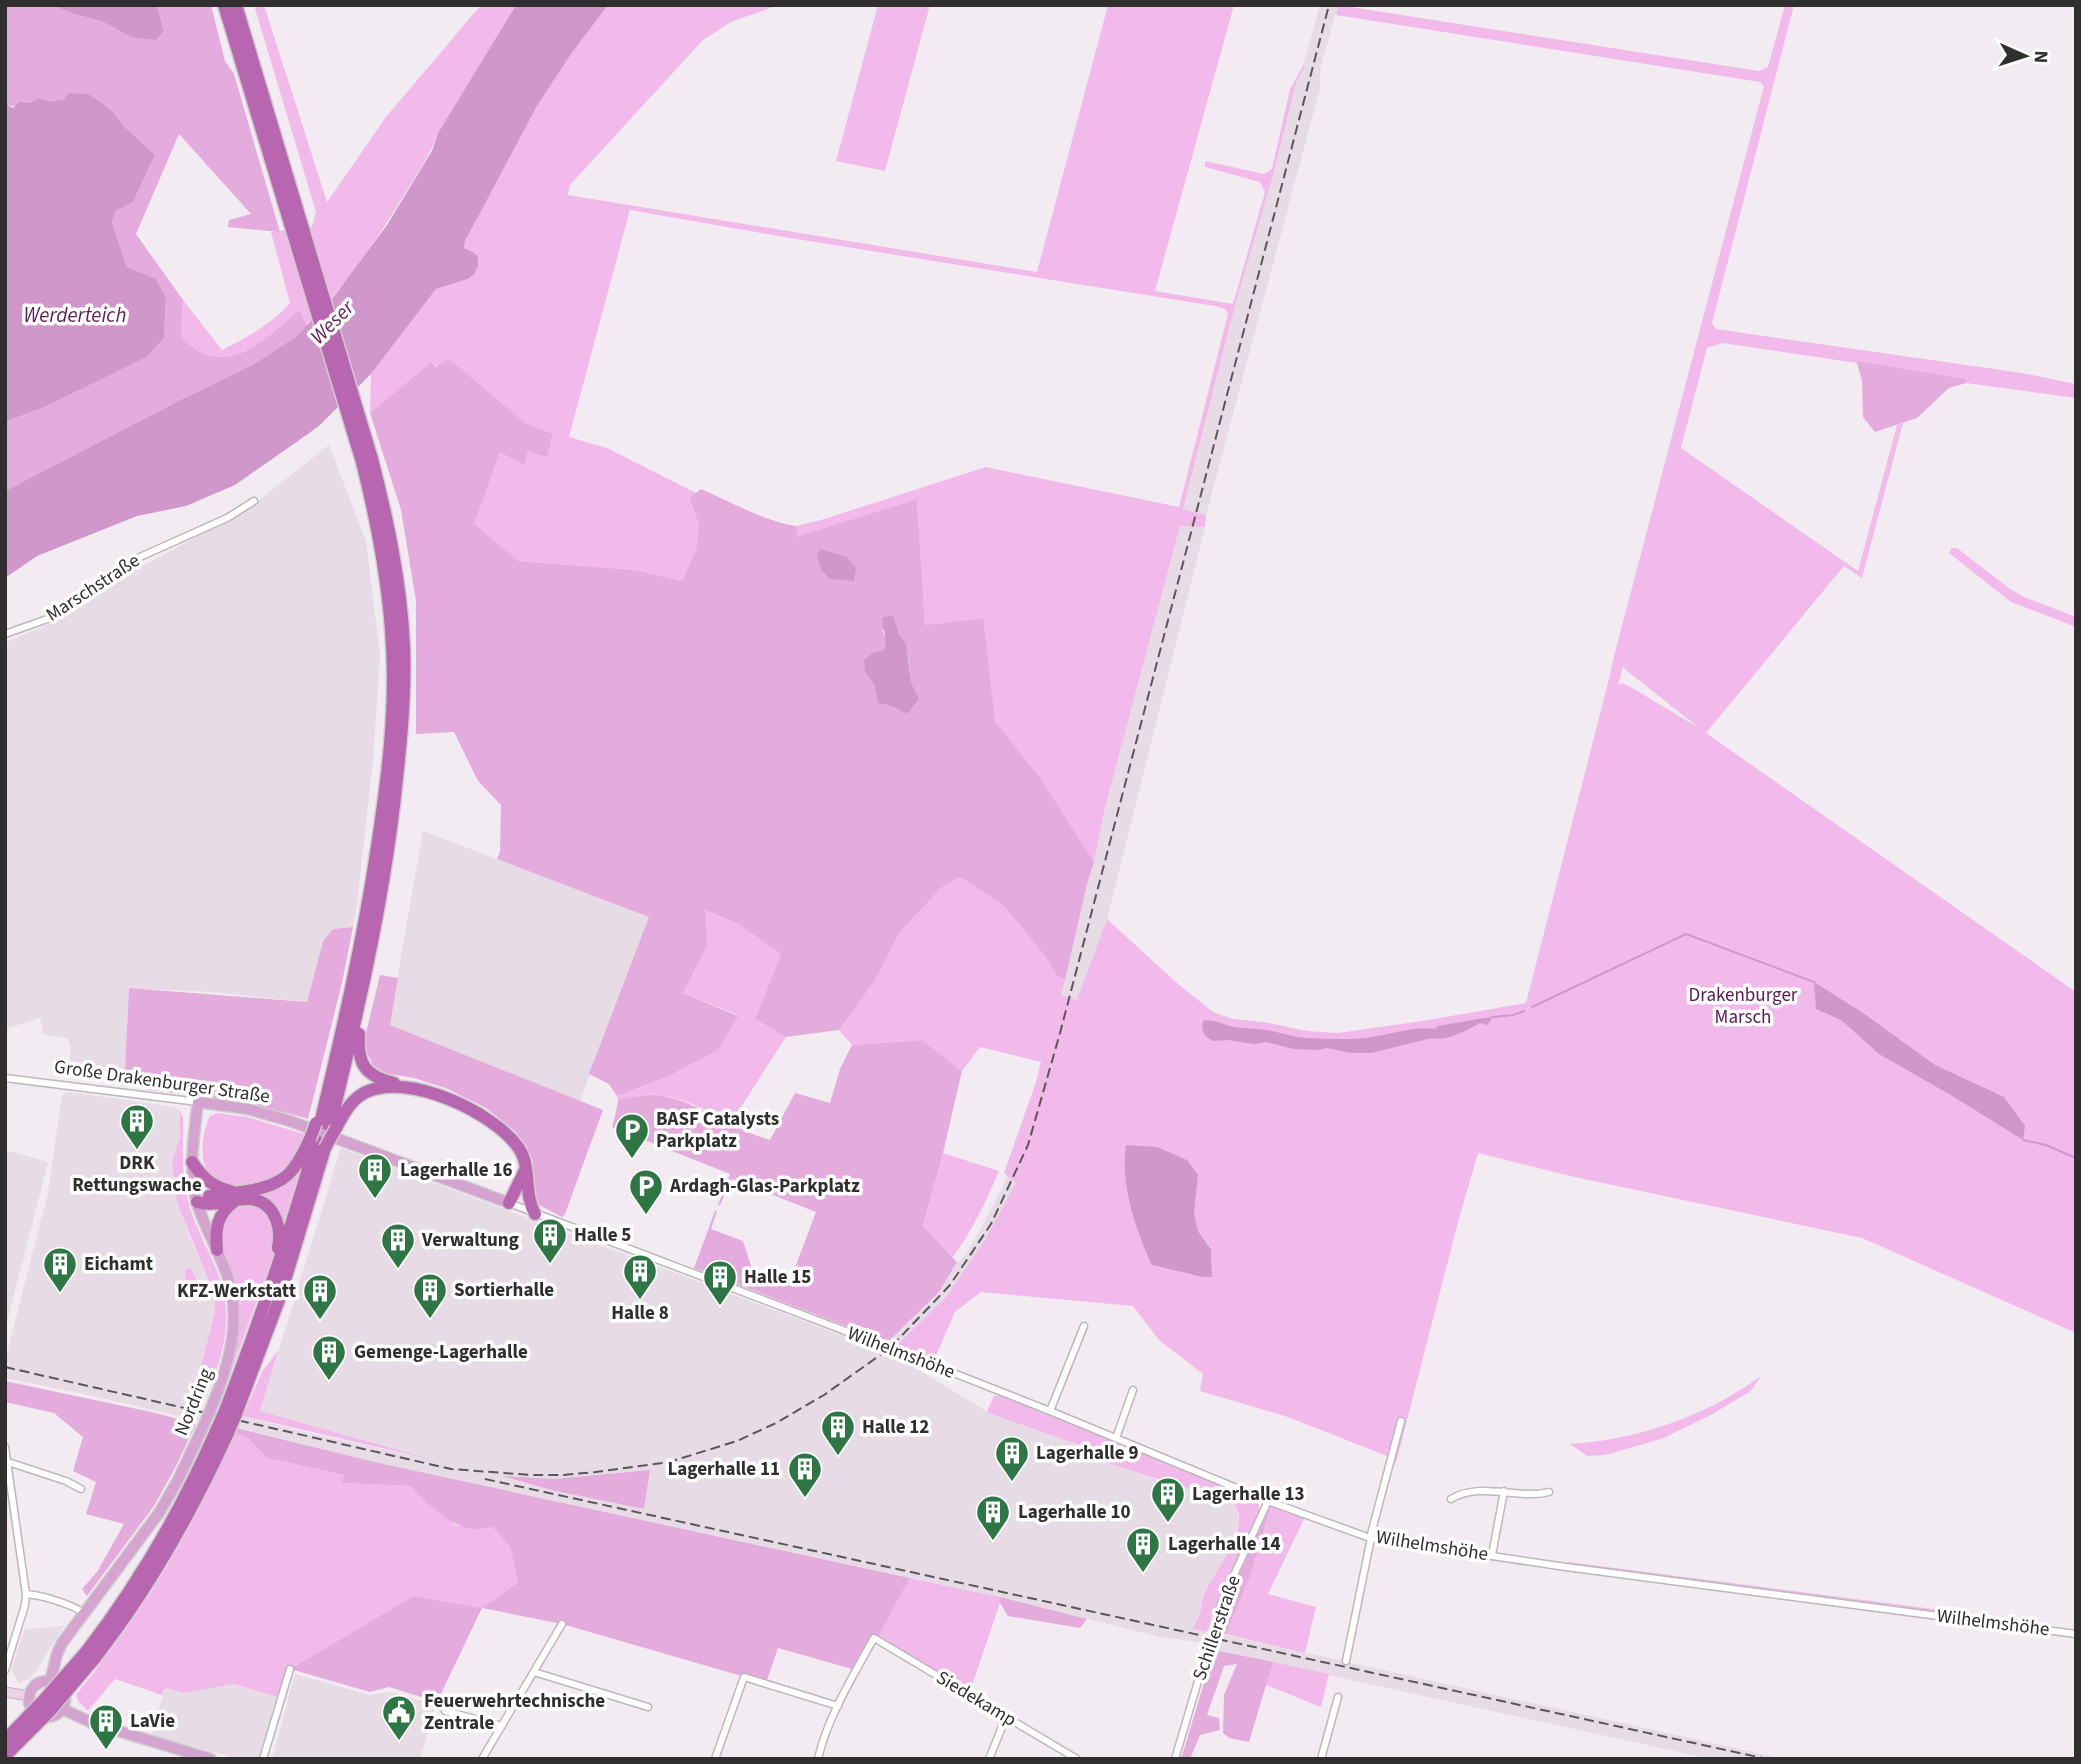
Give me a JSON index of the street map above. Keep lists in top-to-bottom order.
{
  "streets": {
    "main road": ["Große Drakenburger Straße", "Nordring"],
    "street": [
      "Marschstraße",
      "Wilhelmshöhe",
      "Schillerstraße",
      "Siedekamp"
    ]
  },
  "crossings": [
    ["Große Drakenburger Straße", "Wilhelmshöhe"],
    ["Große Drakenburger Straße", "Nordring"],
    ["Wilhelmshöhe", "Schillerstraße"]
  ],
  "water": ["Werderteich", "Weser"],
  "parks": ["Drakenburger Marsch"],
  "places": {
    "building": [
      "DRK Rettungswache",
      "Lagerhalle 16",
      "Halle 5",
      "Verwaltung",
      "Eichamt",
      "Halle 8",
      "Halle 15",
      "Sortierhalle",
      "KFZ-Werkstatt",
      "Gemenge-Lagerhalle",
      "Halle 12",
      "Lagerhalle 9",
      "Lagerhalle 11",
      "Lagerhalle 13",
      "Lagerhalle 10",
      "Lagerhalle 14",
      "LaVie"
    ],
    "parking": ["BASF Catalysts Parkplatz", "Ardagh-Glas-Parkplatz"],
    "public building": ["Feuerwehrtechnische Zentrale"]
  },
  "north": "right"
}
